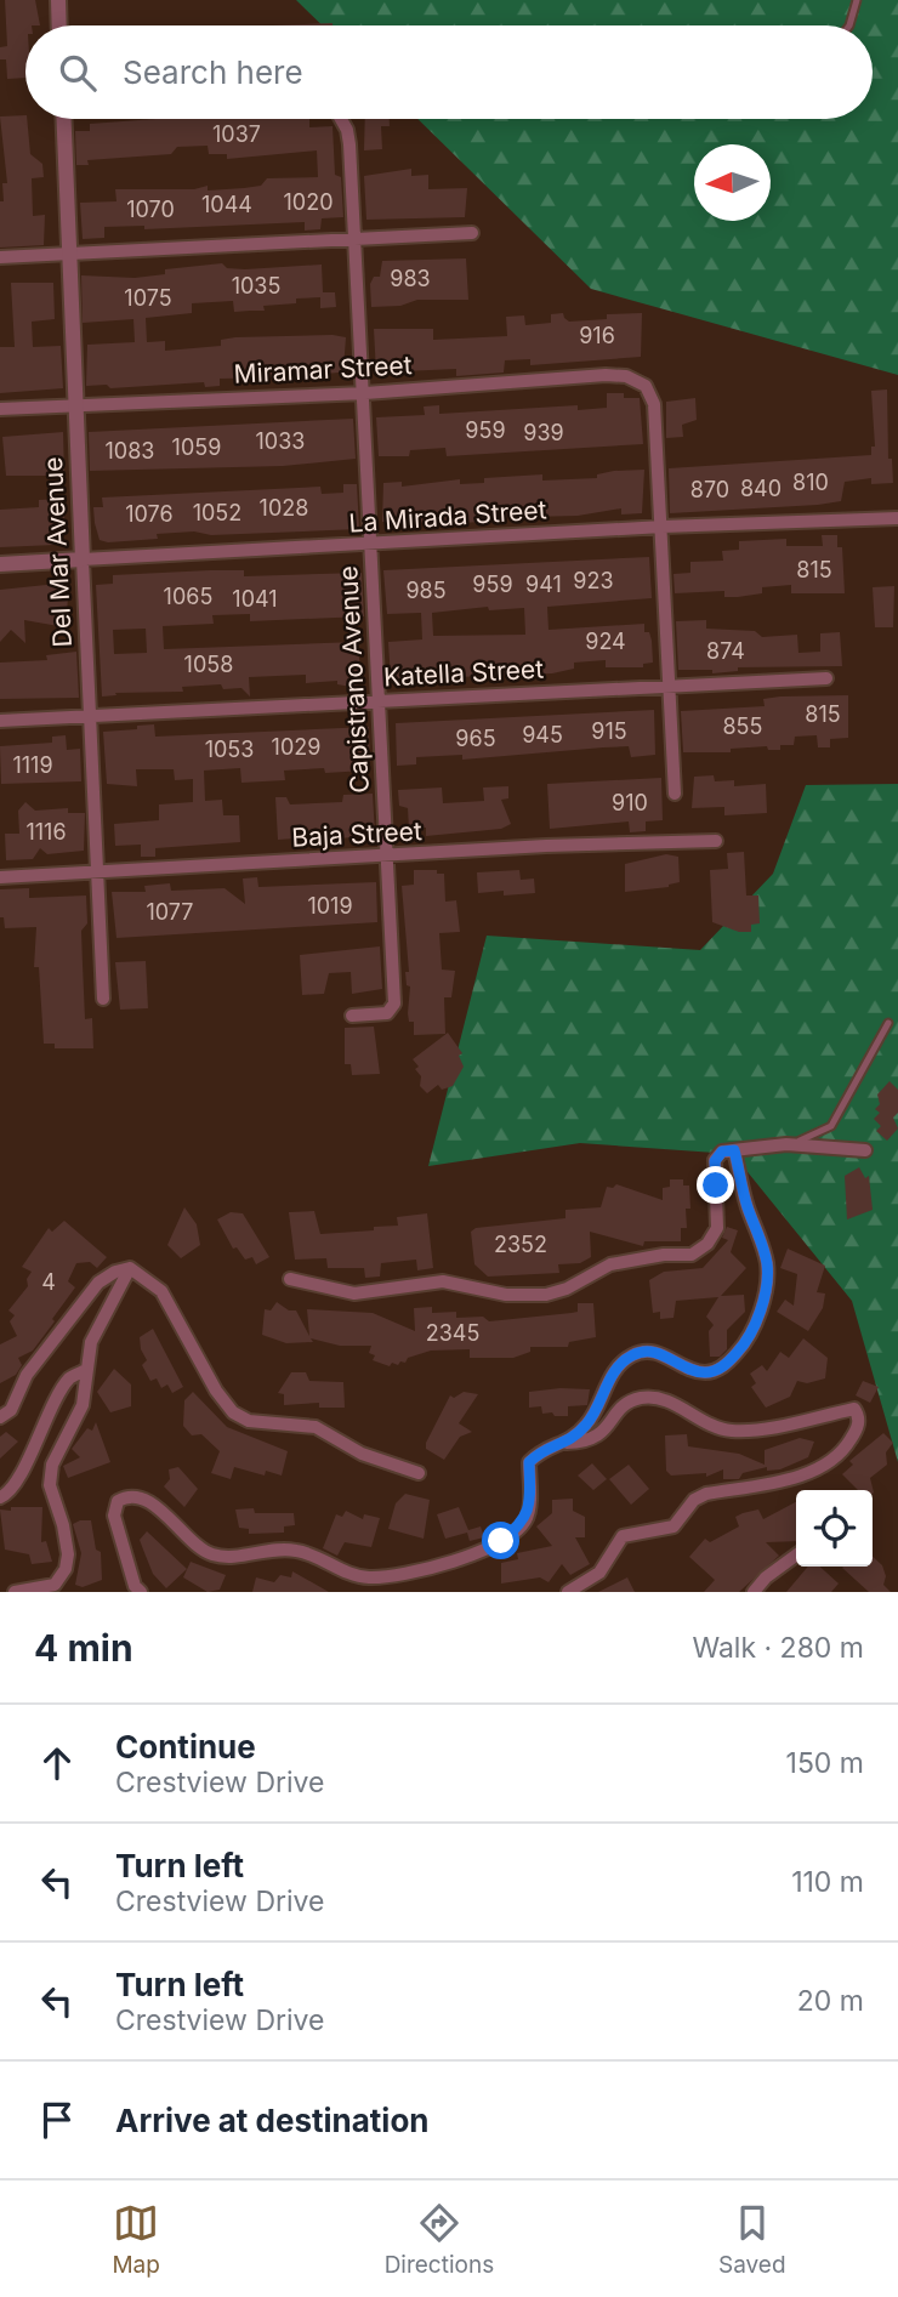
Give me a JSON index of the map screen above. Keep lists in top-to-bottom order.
{
  "streets": {
    "street": [
      "Miramar Street",
      "La Mirada Street",
      "Del Mar Avenue",
      "Katella Street",
      "Capistrano Avenue",
      "Baja Street"
    ]
  },
  "crossings": [
    ["Miramar Street", "La Mirada Street"],
    ["Miramar Street", "Del Mar Avenue"],
    ["Miramar Street", "Capistrano Avenue"],
    ["La Mirada Street", "Del Mar Avenue"],
    ["La Mirada Street", "Capistrano Avenue"],
    ["Del Mar Avenue", "Katella Street"],
    ["Del Mar Avenue", "Baja Street"],
    ["Katella Street", "Capistrano Avenue"],
    ["Capistrano Avenue", "Baja Street"]
  ],
  "house_numbers": [
    "1037",
    "1020",
    "1044",
    "1070",
    "983",
    "1035",
    "1075",
    "916",
    "959",
    "939",
    "1033",
    "1059",
    "1083",
    "810",
    "840",
    "870",
    "1028",
    "1052",
    "1076",
    "815",
    "923",
    "959",
    "941",
    "985",
    "1065",
    "1041",
    "924",
    "874",
    "1058",
    "815",
    "855",
    "915",
    "945",
    "965",
    "1029",
    "1053",
    "1119",
    "910",
    "1116",
    "1019",
    "1077",
    "2352",
    "4",
    "2345"
  ],
  "north": "left",
  "page": {
    "search": "Search here",
    "heading": ["4 min", "Walk · 280 m"],
    "list": [
      ["Continue", "Crestview Drive", "150 m"],
      ["Turn left", "Crestview Drive", "110 m"],
      ["Turn left", "Crestview Drive", "20 m"],
      "Arrive at destination"
    ],
    "nav": ["Map", "Directions", "Saved"]
  }
}
